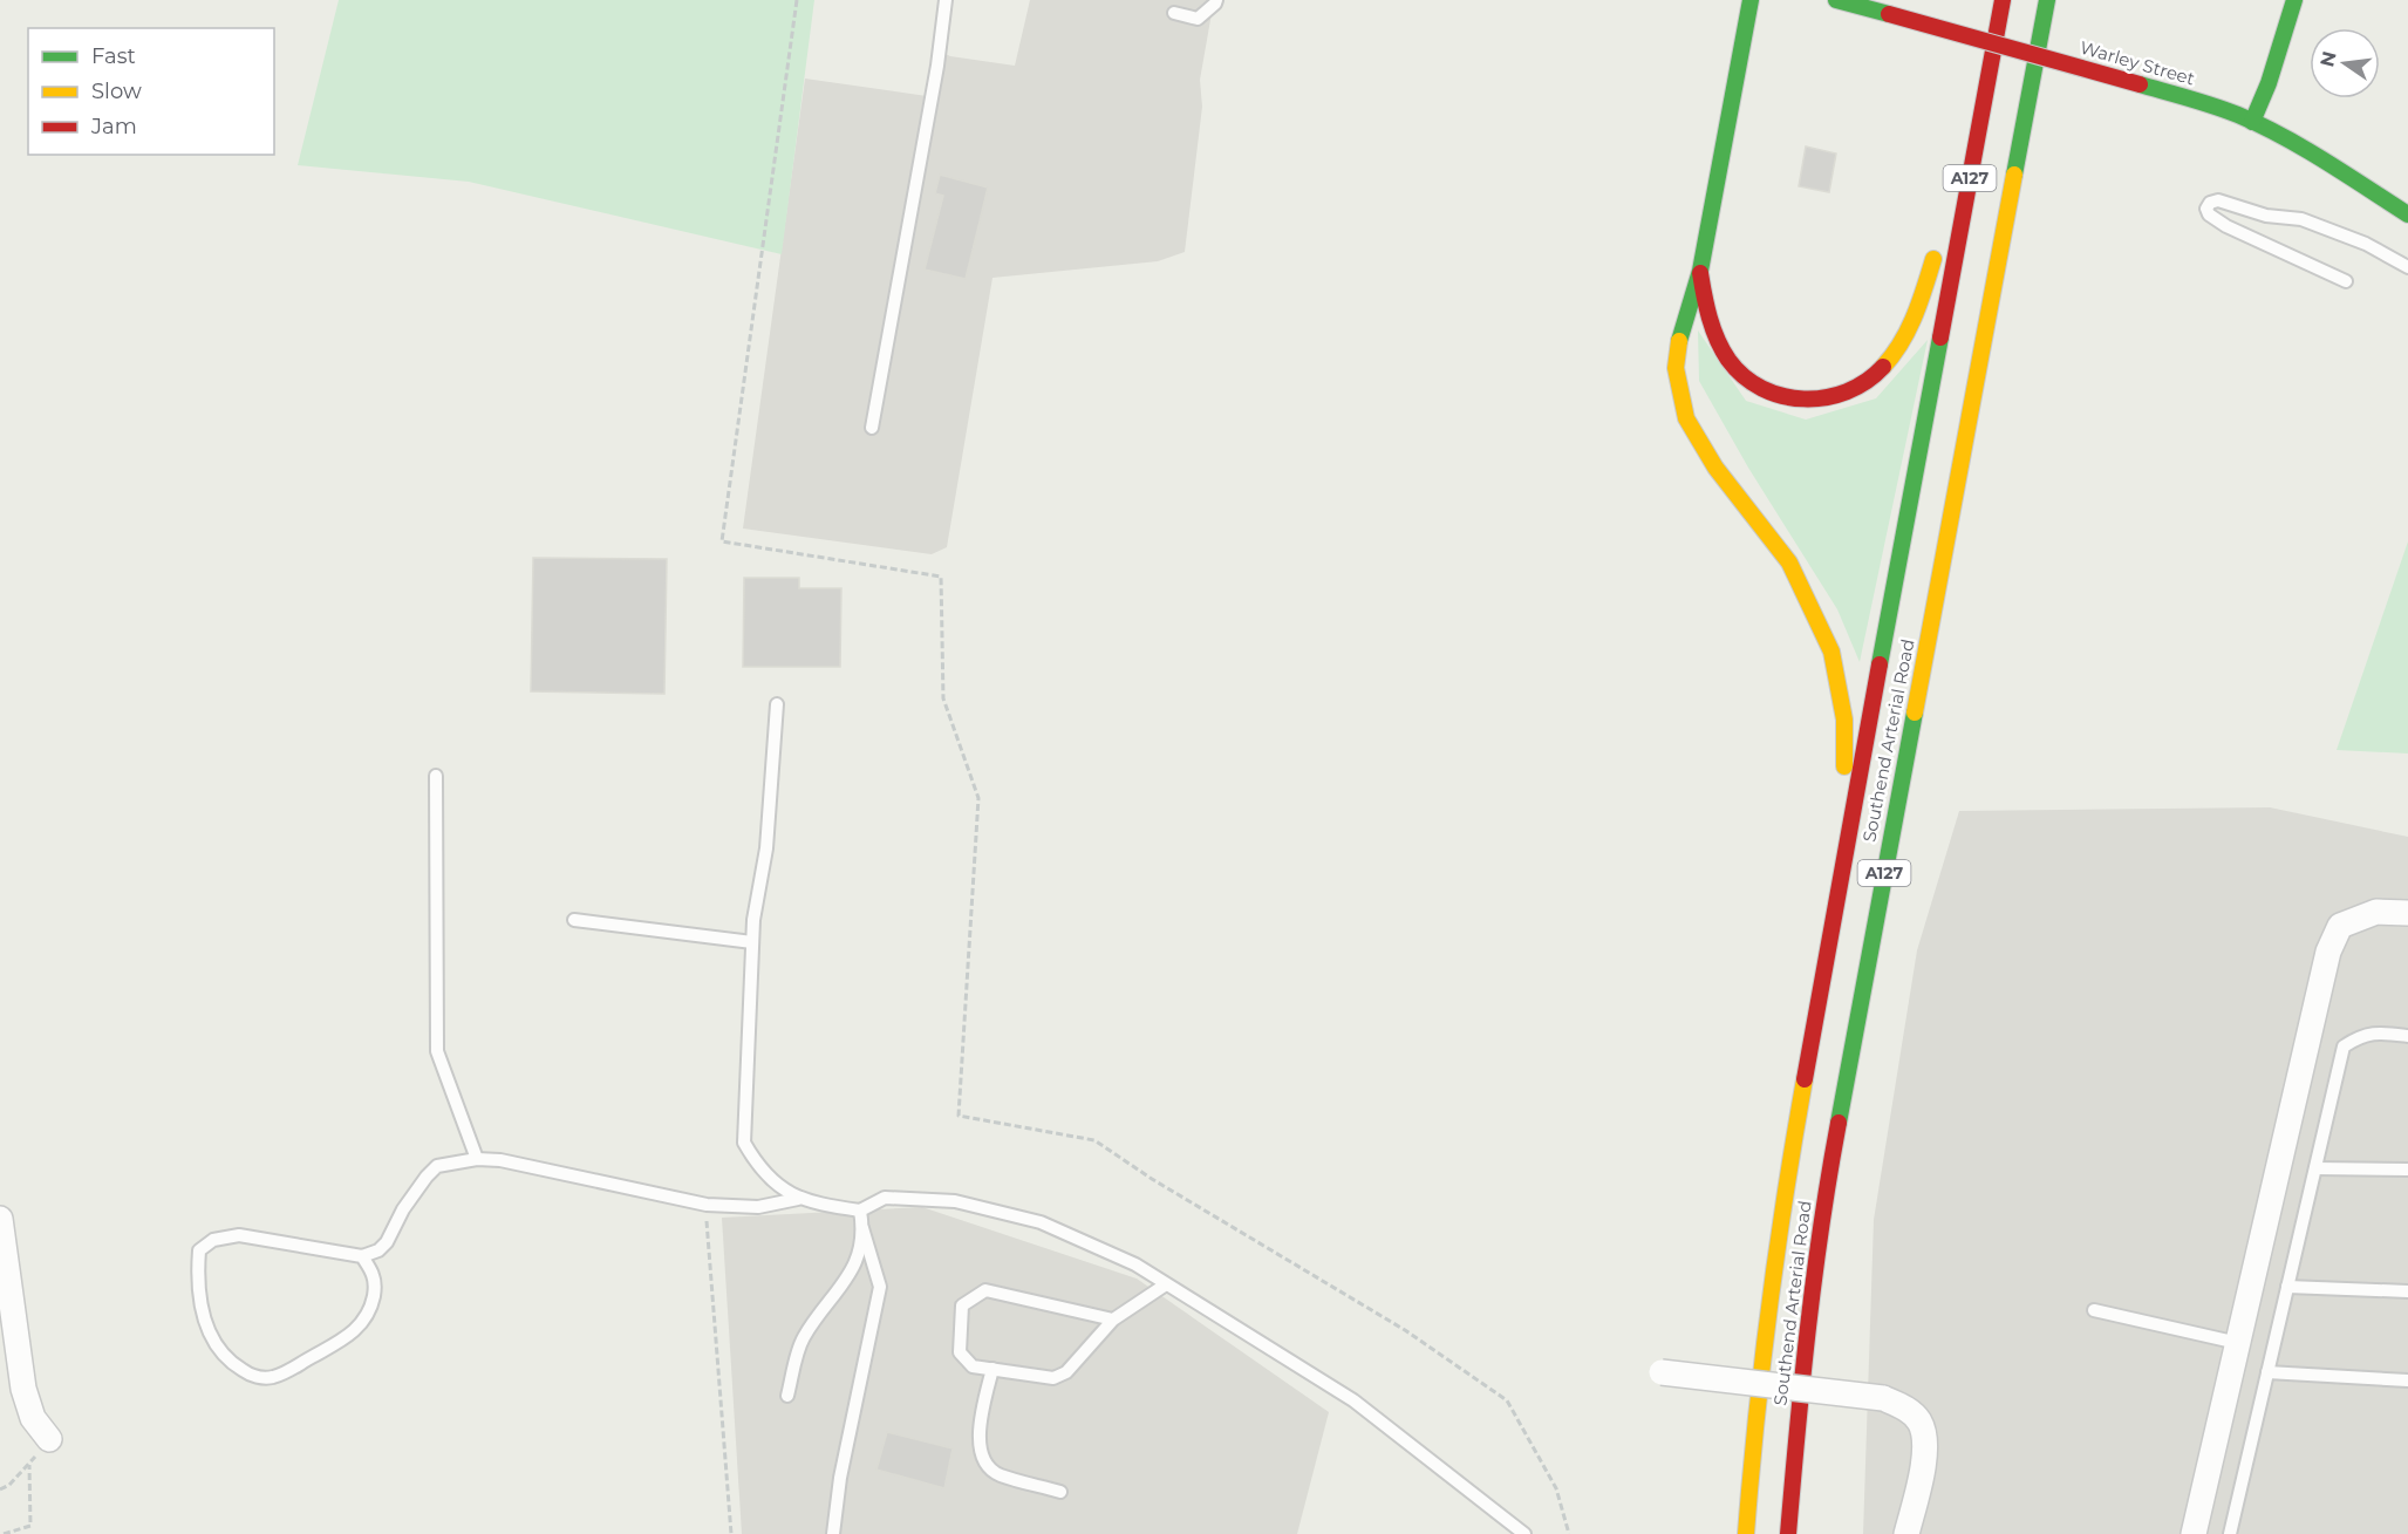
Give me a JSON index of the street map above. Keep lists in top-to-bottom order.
{
  "streets": {
    "main road": ["Warley Street", "A127", "Southend Arterial Road"]
  },
  "legend": ["Fast", "Slow", "Jam"],
  "north": "left"
}
